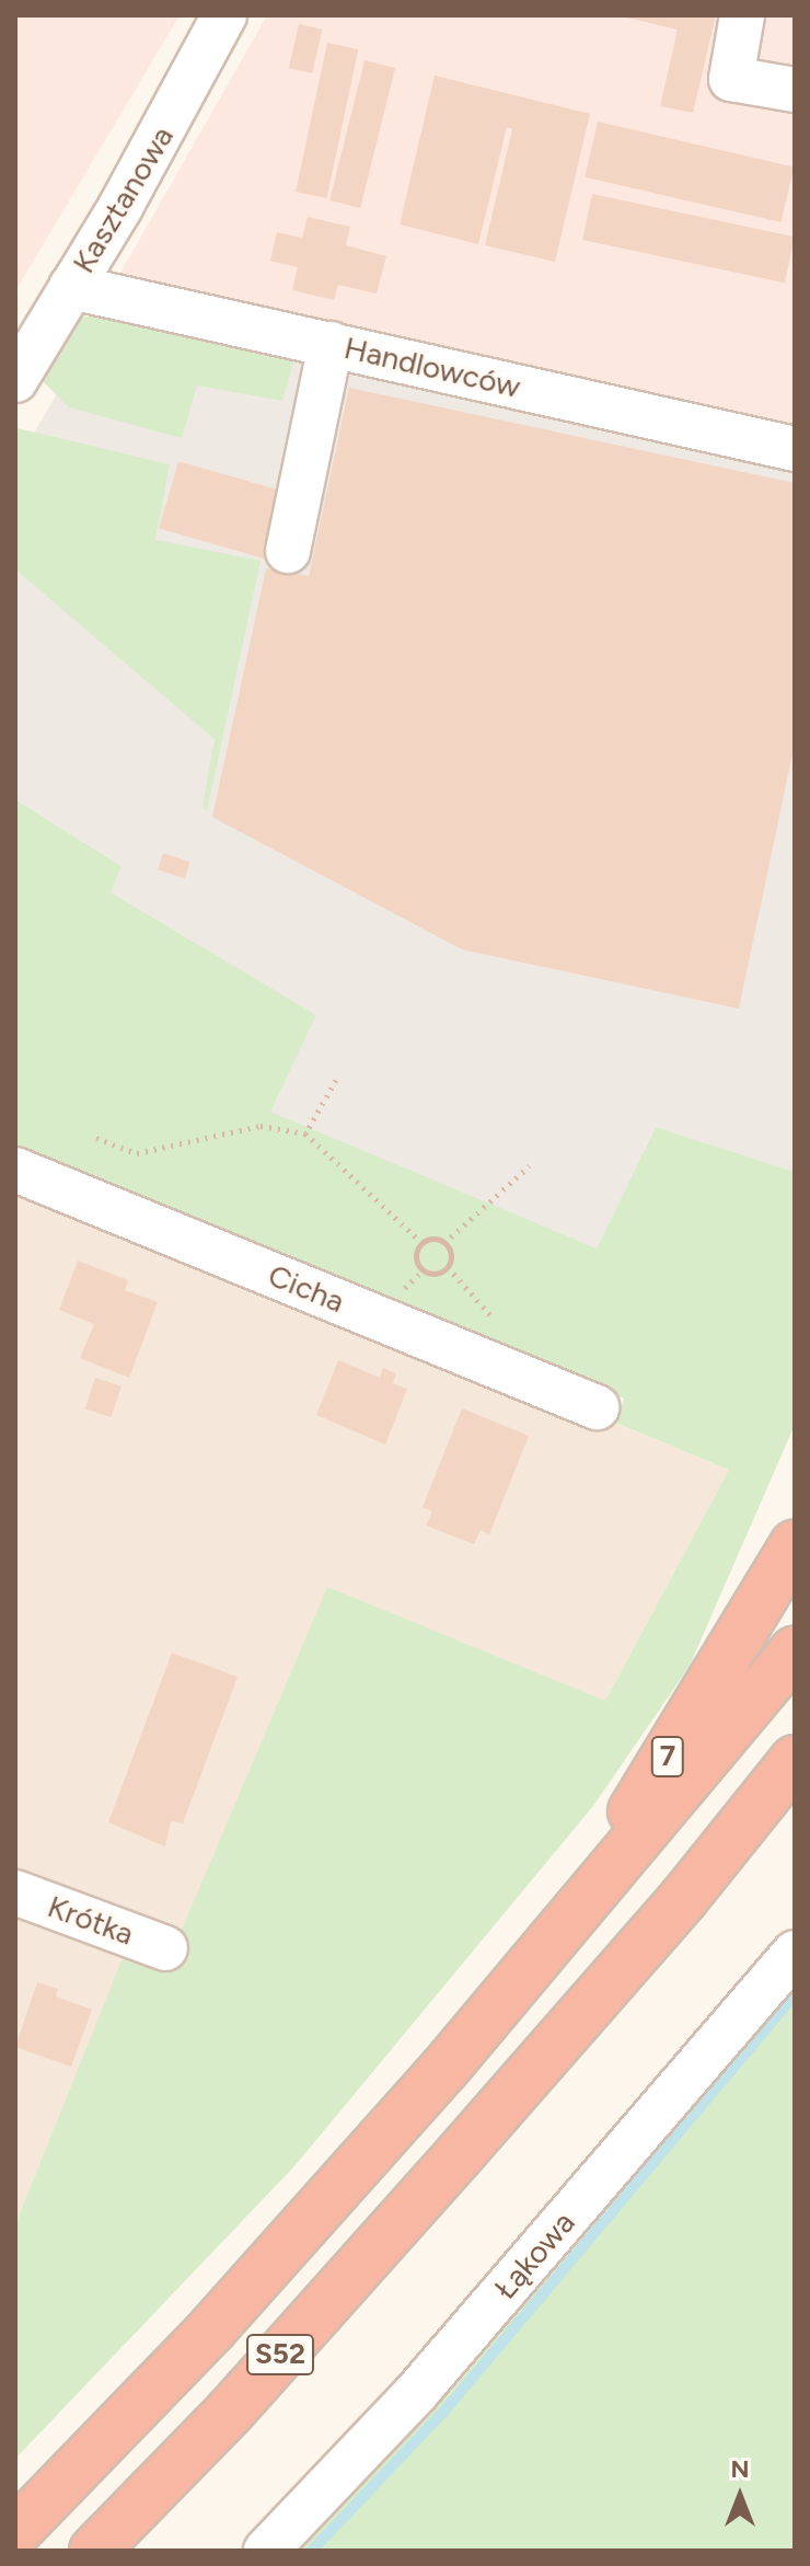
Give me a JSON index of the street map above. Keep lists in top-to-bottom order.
{
  "streets": {
    "highway": ["7", "S52"],
    "street": [
      "Kasztanowa",
      "Handlowców",
      "Cicha",
      "Krótka",
      "Łąkowa"
    ]
  },
  "crossings": [
    ["Kasztanowa", "Handlowców"],
    ["7", "S52"]
  ],
  "north": "top"
}
